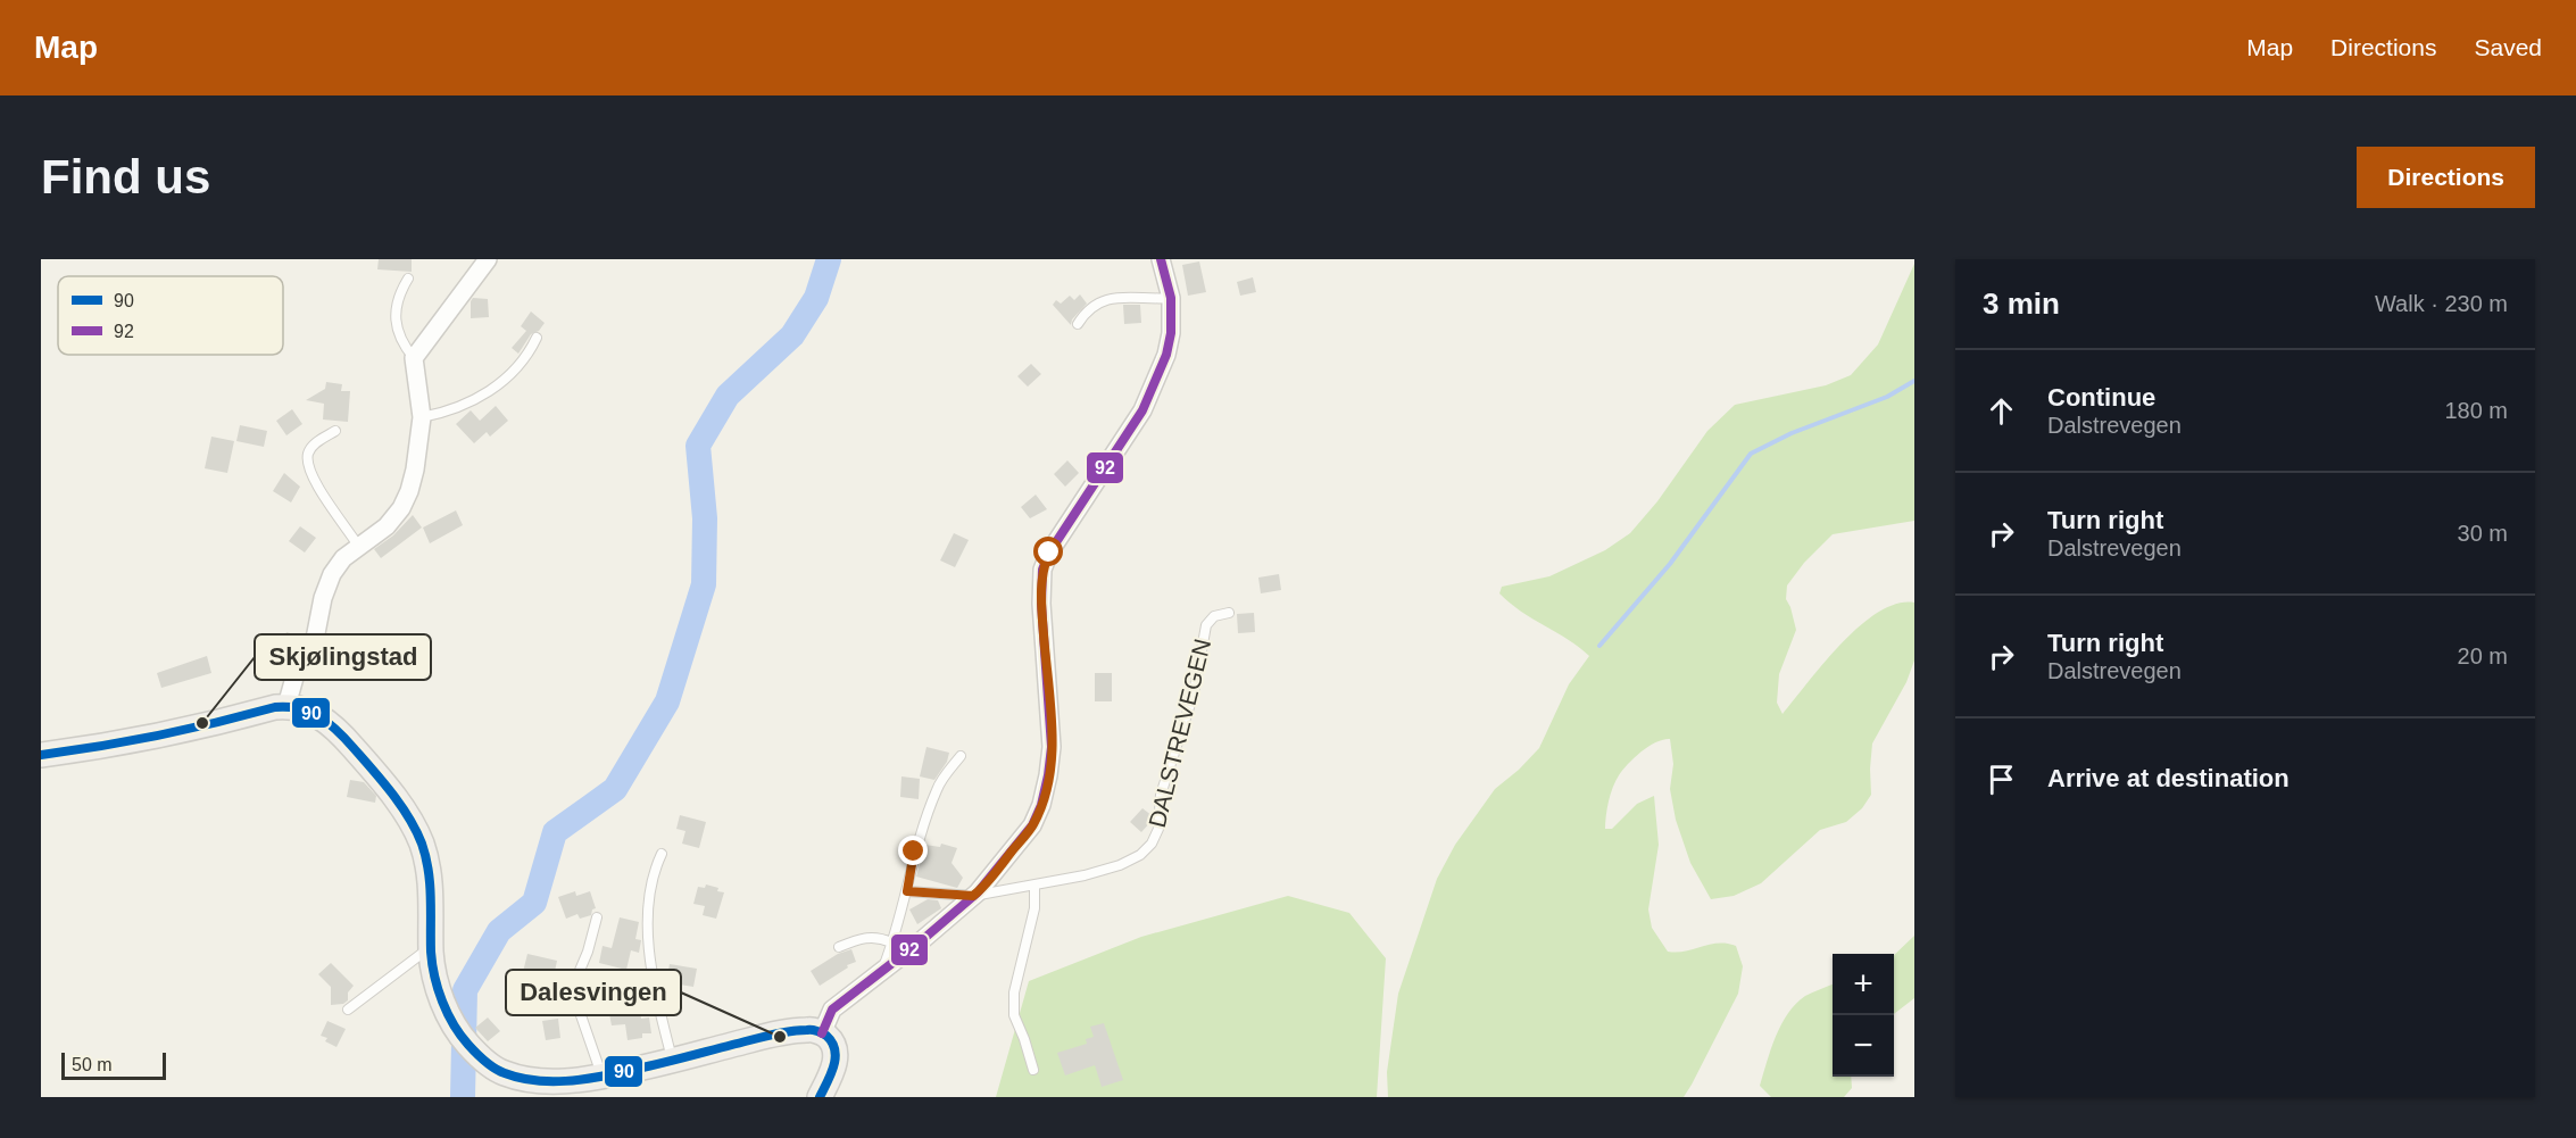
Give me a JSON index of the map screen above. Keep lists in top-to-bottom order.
{
  "streets": {
    "lane": ["DALSTREVEGEN"]
  },
  "places": ["Skjølingstad", "Dalesvingen"],
  "lines": ["transit line 92", "transit line 90"],
  "legend": ["90", "92"],
  "scale_bar": "50 m",
  "page": {
    "header": "Map",
    "nav": ["Map", "Directions", "Saved"],
    "buttons": "Directions",
    "title": "Find us",
    "heading": ["3 min", "Walk · 230 m"],
    "list": [
      ["Continue", "Dalstrevegen", "180 m"],
      ["Turn right", "Dalstrevegen", "30 m"],
      ["Turn right", "Dalstrevegen", "20 m"],
      "Arrive at destination"
    ],
    "map_buttons": ["+", "−"],
    "scale": "50 m"
  }
}
